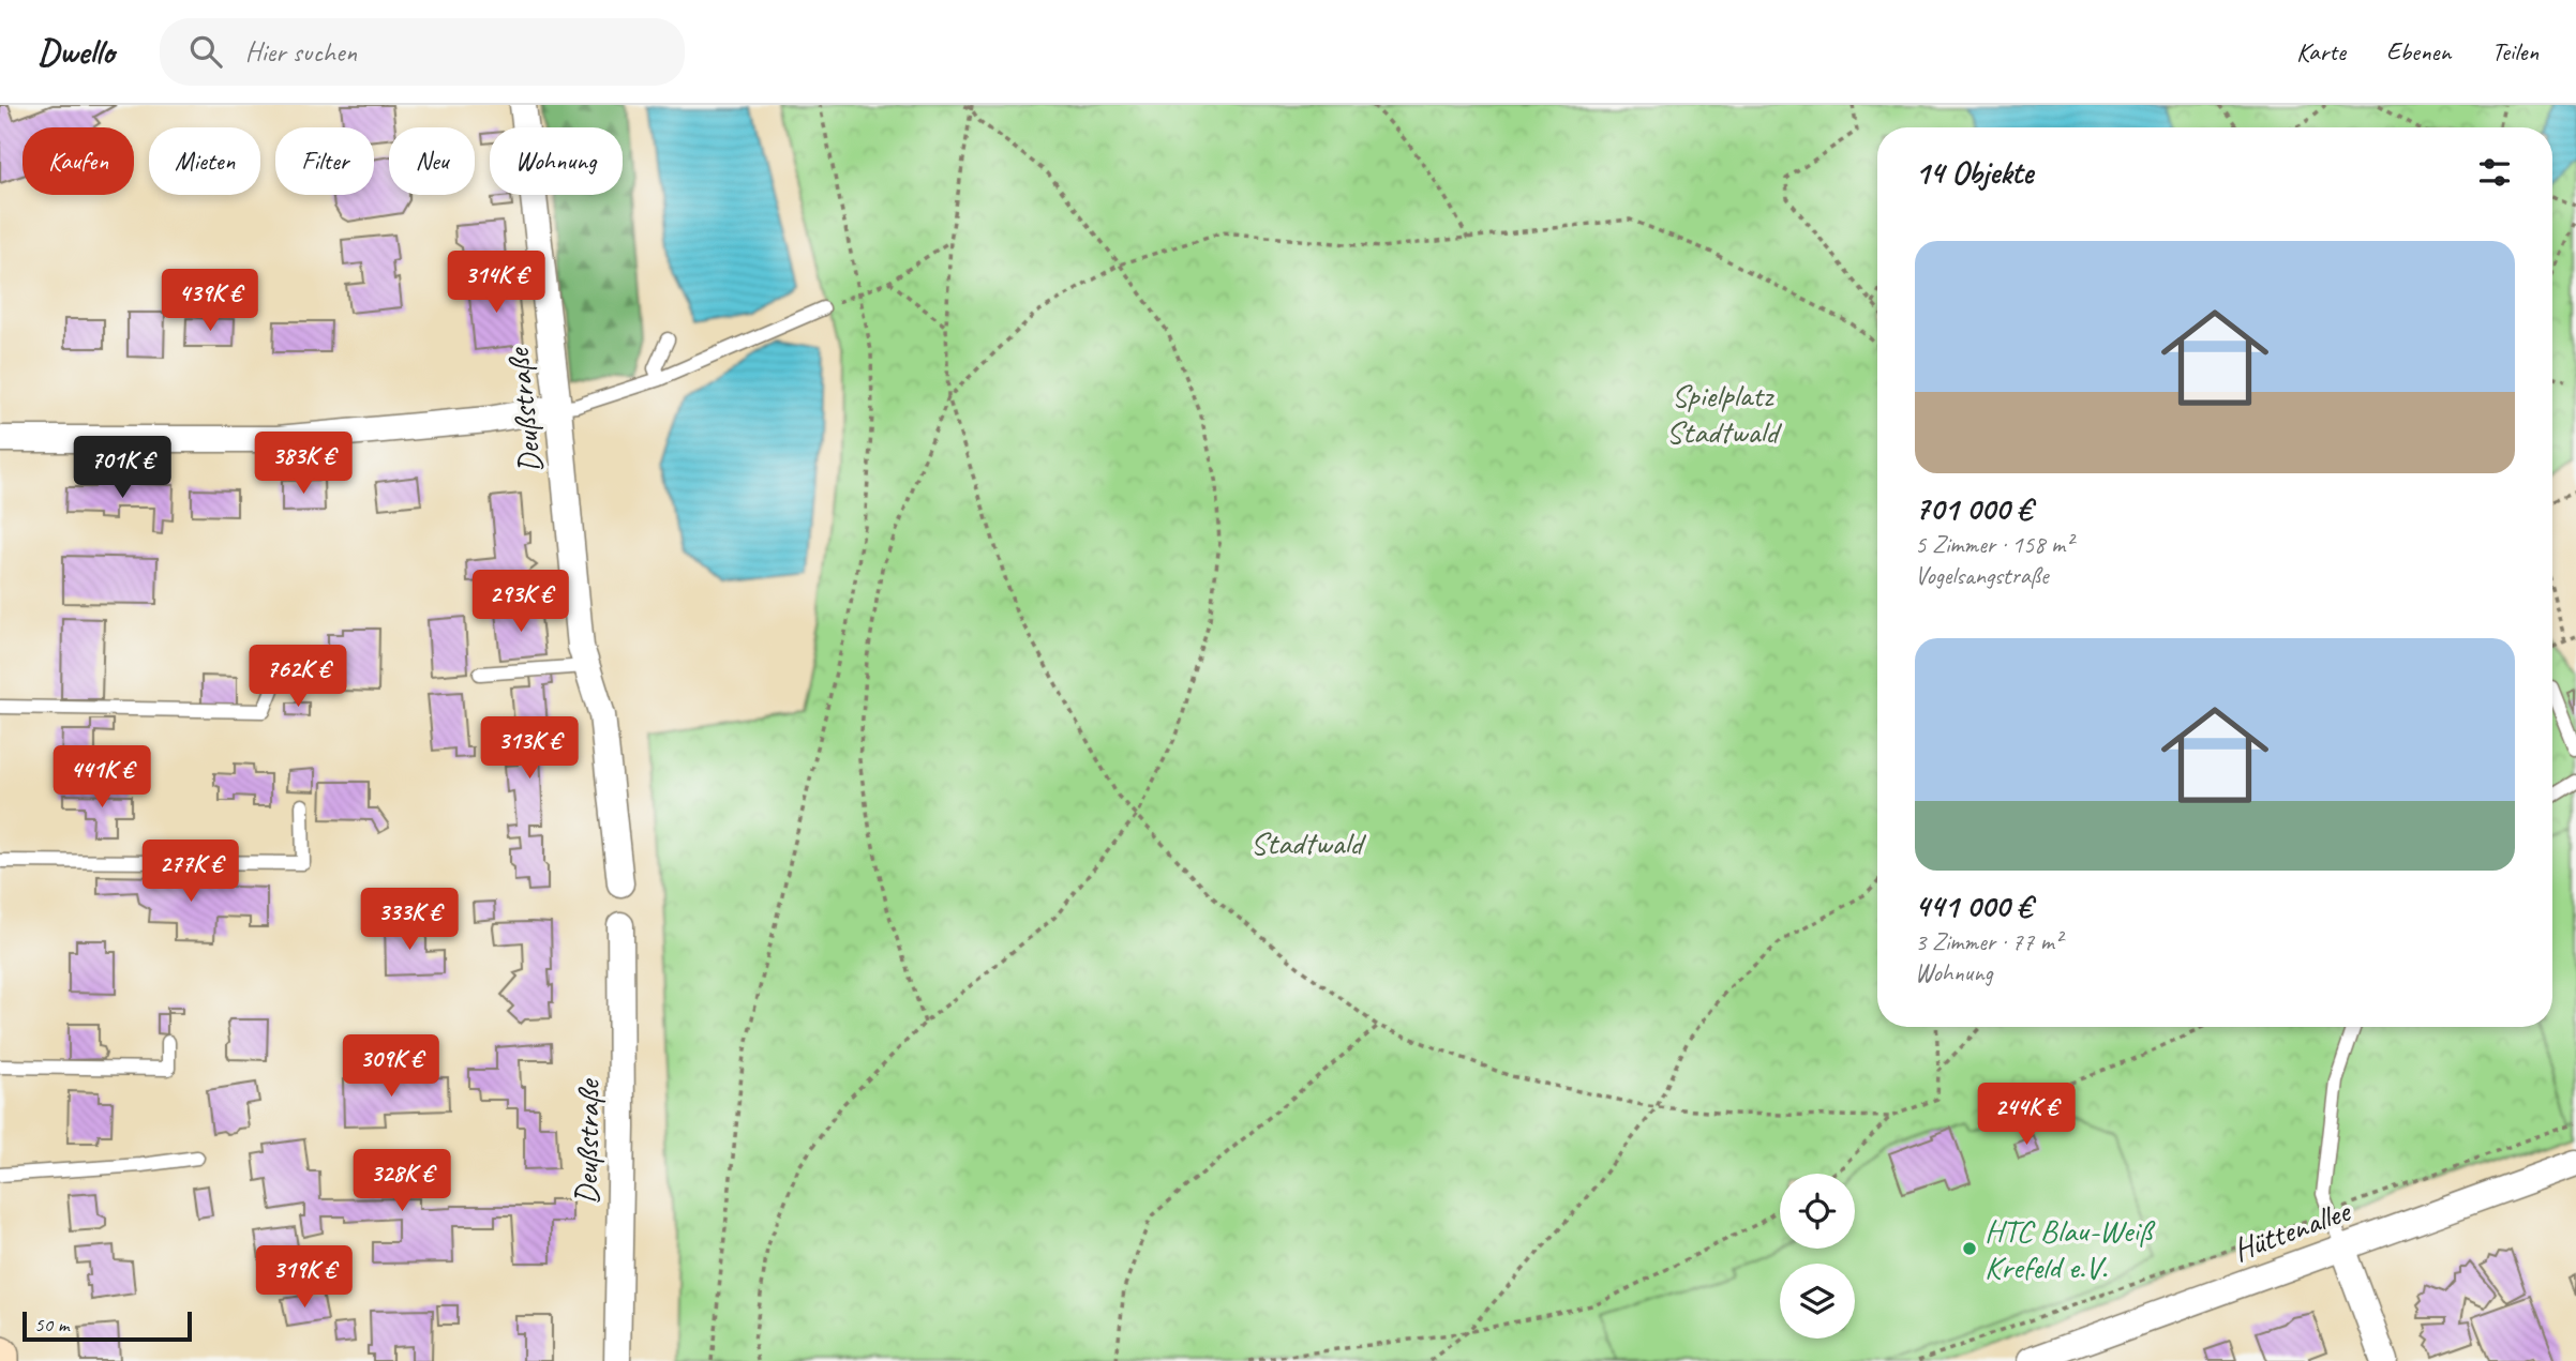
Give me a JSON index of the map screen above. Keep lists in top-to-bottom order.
{
  "streets": {
    "street": ["Deußstraße", "Hüttenallee"]
  },
  "parks": ["Spielplatz Stadtwald", "Stadtwald"],
  "places": ["HTC Blau-Weiß Krefeld e.V."],
  "scale_bar": "50 m",
  "page": {
    "header": "Dwello",
    "search": "Hier suchen",
    "nav": ["Karte", "Ebenen", "Teilen"],
    "chip": [
      "Kaufen",
      "Mieten",
      "Filter",
      "Neu",
      "Wohnung"
    ],
    "heading": "14 Objekte",
    "list": [
      {
        "name": "701 000 €",
        "note": "5 Zimmer · 158 m² · Vogelsangstraße"
      },
      {
        "name": "441 000 €",
        "note": "3 Zimmer · 77 m² · Wohnung"
      }
    ],
    "price": [
      "314K €",
      "439K €",
      "383K €",
      "701K €",
      "293K €",
      "762K €",
      "313K €",
      "441K €",
      "277K €",
      "333K €",
      "309K €",
      "244K €",
      "328K €",
      "319K €"
    ],
    "scale": "50 m"
  }
}
